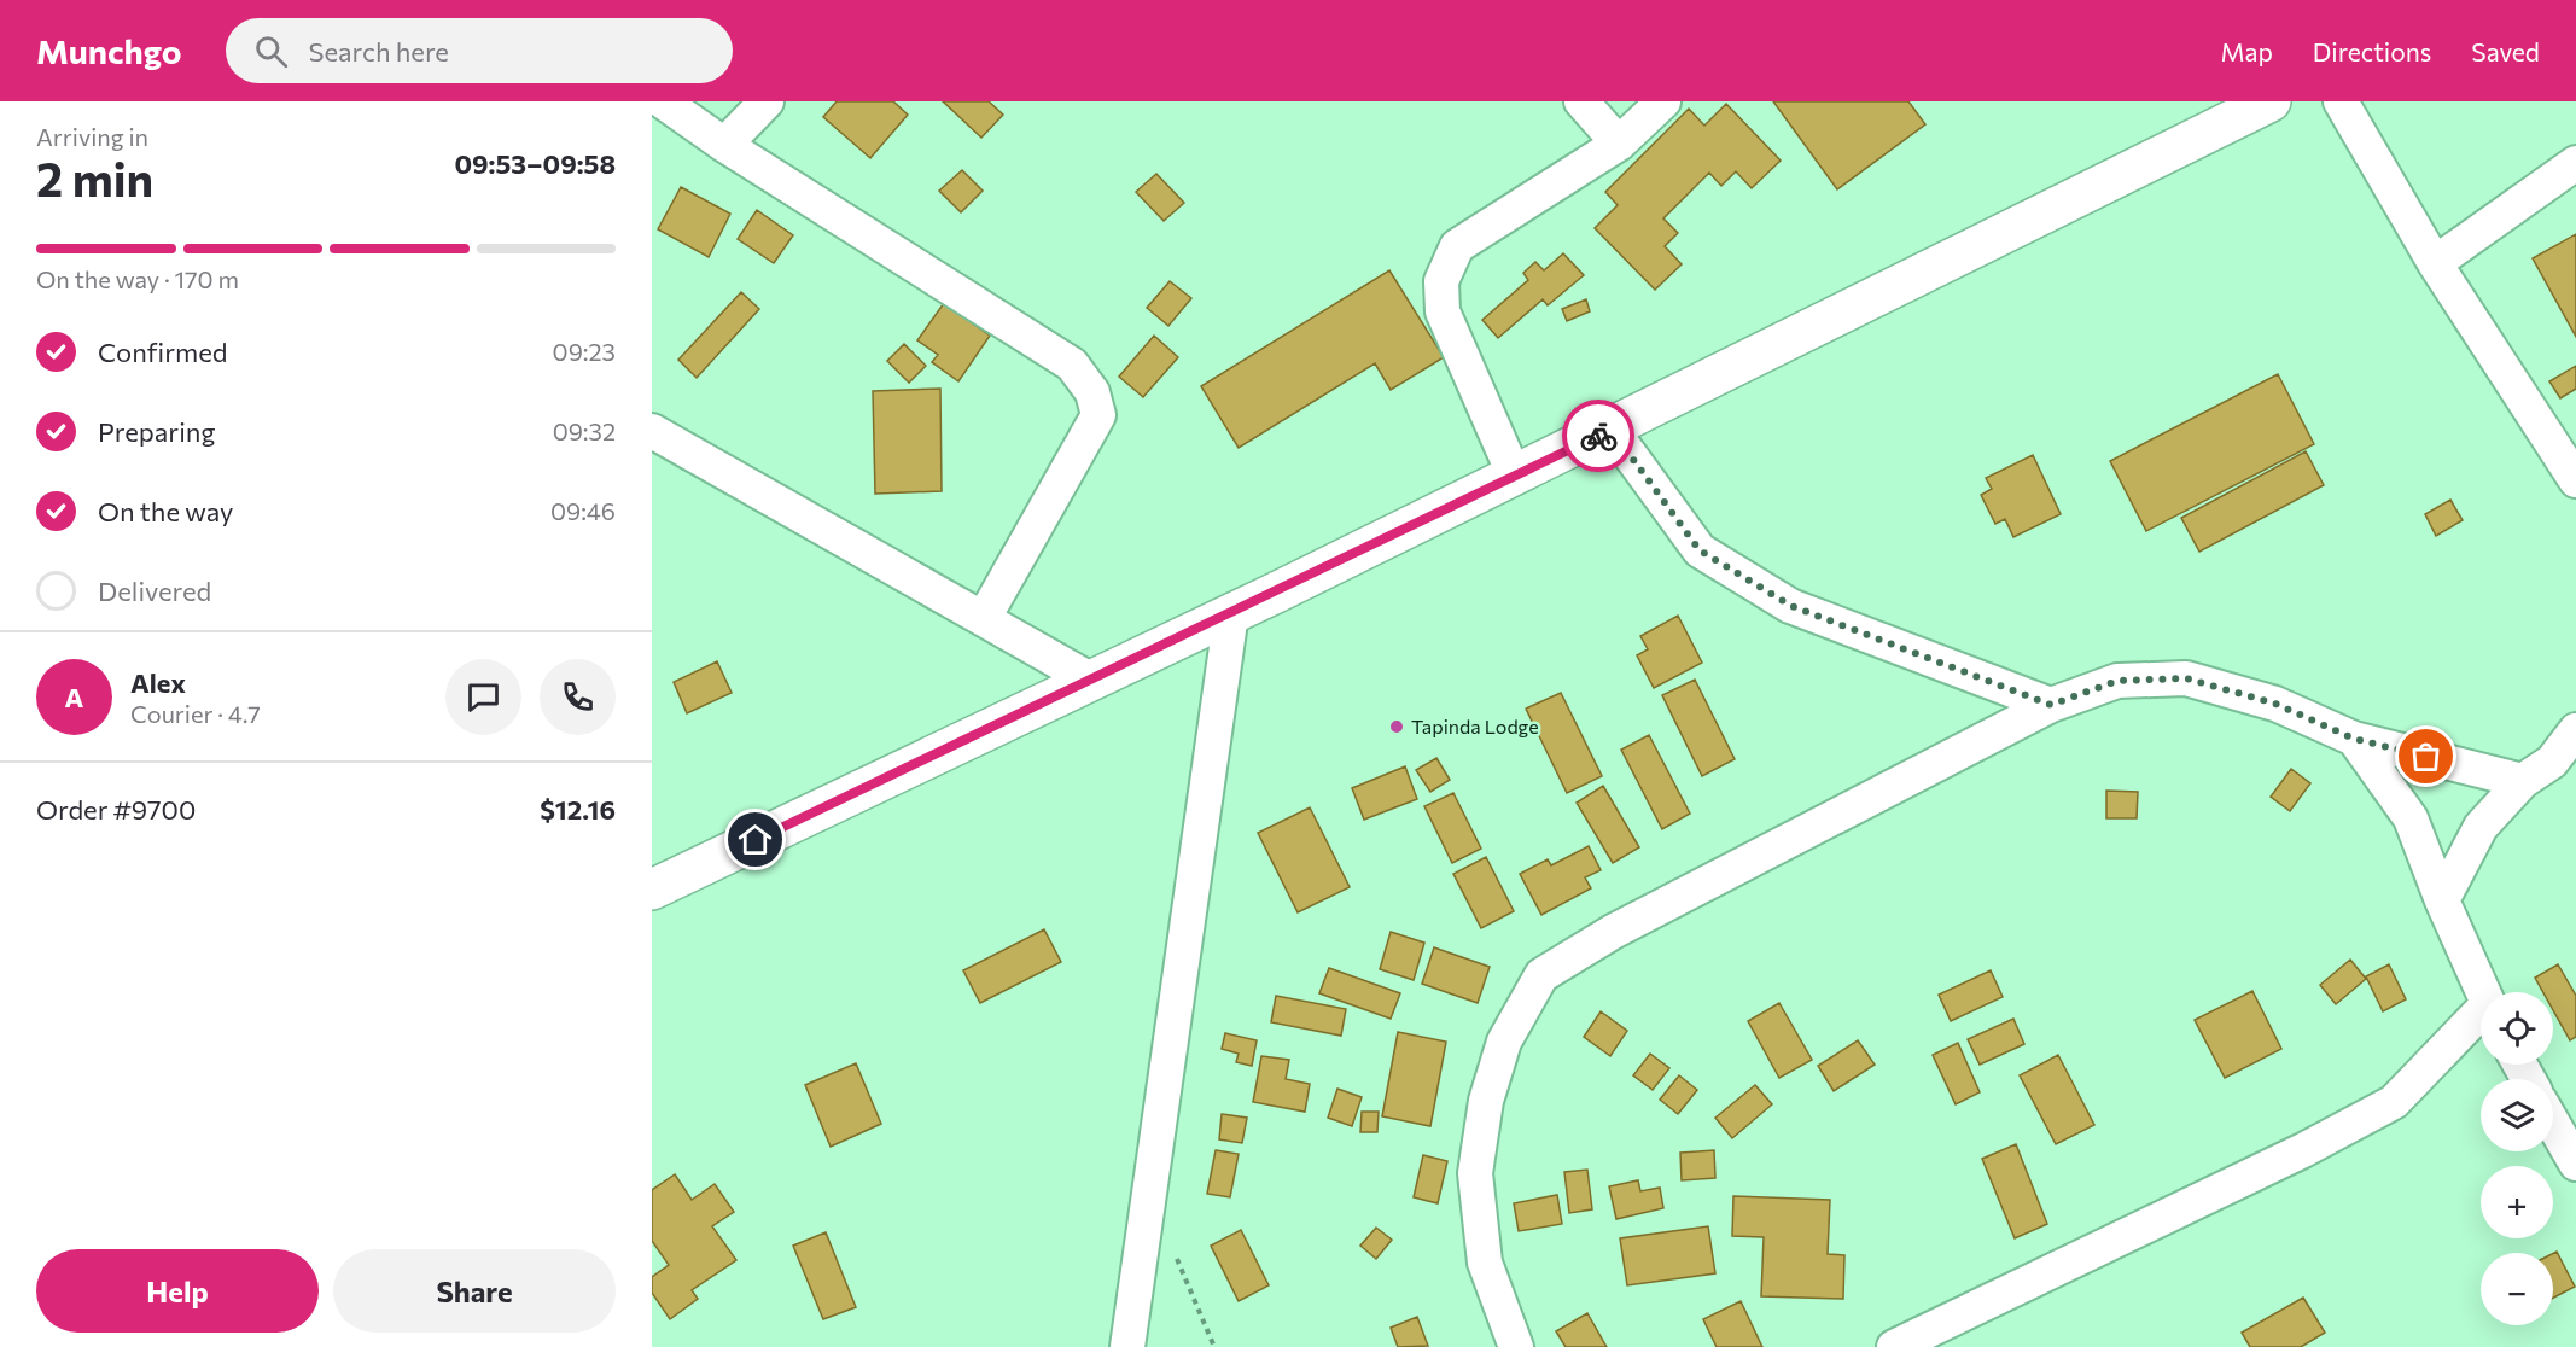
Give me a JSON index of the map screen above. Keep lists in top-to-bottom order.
{
  "places": ["Tapinda Lodge"],
  "page": {
    "header": "Munchgo",
    "search": "Search here",
    "nav": ["Map", "Directions", "Saved"],
    "heading": ["2 min", "Arriving in", "09:53–09:58"],
    "panel": [
      "Alex",
      "Courier · 4.7",
      "Order #9700",
      "$12.16"
    ],
    "bar": "On the way · 170 m",
    "list": [
      ["Confirmed", "09:23"],
      ["Preparing", "09:32"],
      ["On the way", "09:46"],
      "Delivered"
    ],
    "round": "A",
    "map_buttons": ["+", "−"],
    "buttons": ["Help", "Share"]
  }
}
